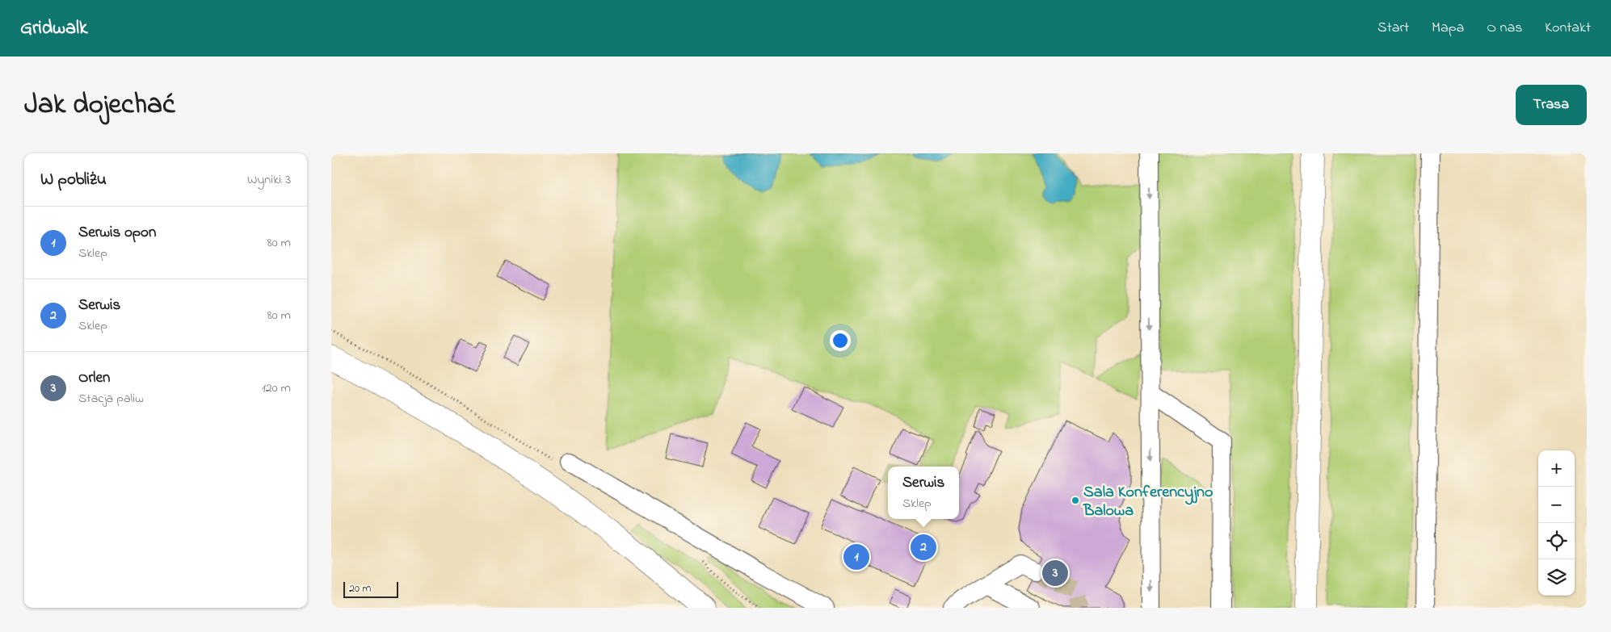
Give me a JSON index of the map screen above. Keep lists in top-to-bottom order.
{
  "places": ["Sala Konferencyjno Balowa"],
  "scale_bar": "20 m",
  "page": {
    "header": "Gridwalk",
    "nav": [
      "Start",
      "Mapa",
      "O nas",
      "Kontakt"
    ],
    "title": "Jak dojechać",
    "buttons": "Trasa",
    "heading": ["W pobliżu", "Wyniki: 3"],
    "list": [
      {
        "mark": "1",
        "name": "Serwis opon",
        "note": "Sklep",
        "value": "80 m"
      },
      {
        "mark": "2",
        "name": "Serwis",
        "note": "Sklep",
        "value": "80 m"
      },
      {
        "mark": "3",
        "name": "Orlen",
        "note": "Stacja paliw",
        "value": "120 m"
      }
    ],
    "map_buttons": ["+", "−"],
    "popup": ["Serwis", "Sklep"],
    "pins": ["2", "1", "3"],
    "scale": "20 m"
  }
}
